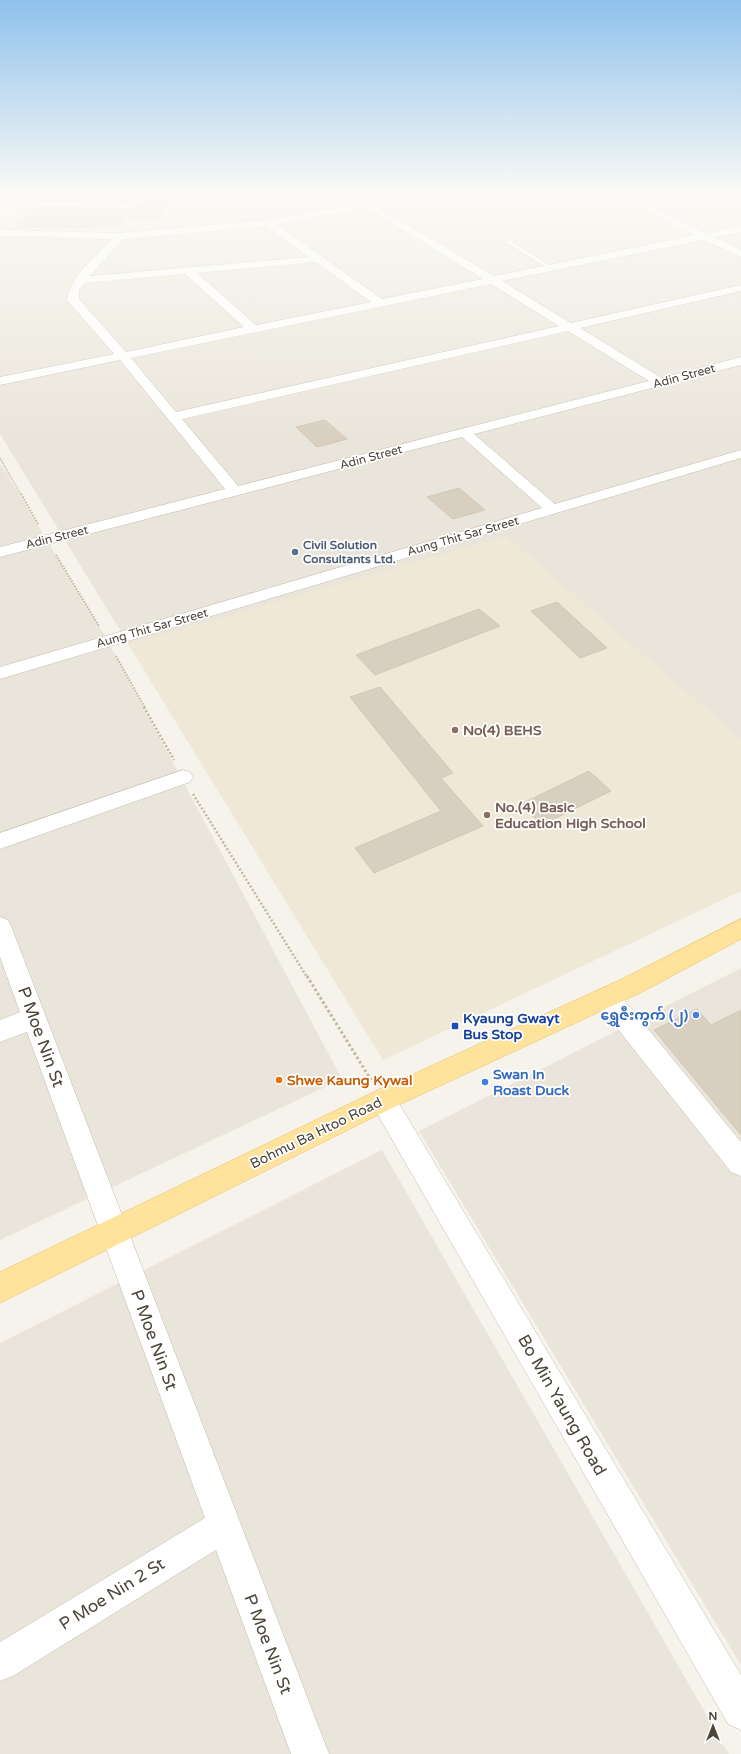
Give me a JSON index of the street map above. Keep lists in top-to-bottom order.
{
  "streets": {
    "main road": ["Bohmu Ba Htoo Road"],
    "street": [
      "Adin Street",
      "Aung Thit Sar Street",
      "P Moe Nin St",
      "Bo Min Yaung Road",
      "P Moe Nin 2 St"
    ]
  },
  "crossings": [
    ["P Moe Nin St", "Bohmu Ba Htoo Road"],
    ["P Moe Nin St", "P Moe Nin 2 St"],
    ["Bohmu Ba Htoo Road", "Bo Min Yaung Road"]
  ],
  "places": {
    "other": [
      "Civil Solution Consultants Ltd.",
      "No(4) BEHS",
      "No.(4) Basic Education High School",
      "ရွှေဇီးကွက် (၂)",
      "Shwe Kaung Kywal",
      "Swan In Roast Duck"
    ],
    "transit": ["Kyaung Gwayt Bus Stop"]
  },
  "north": "top"
}
